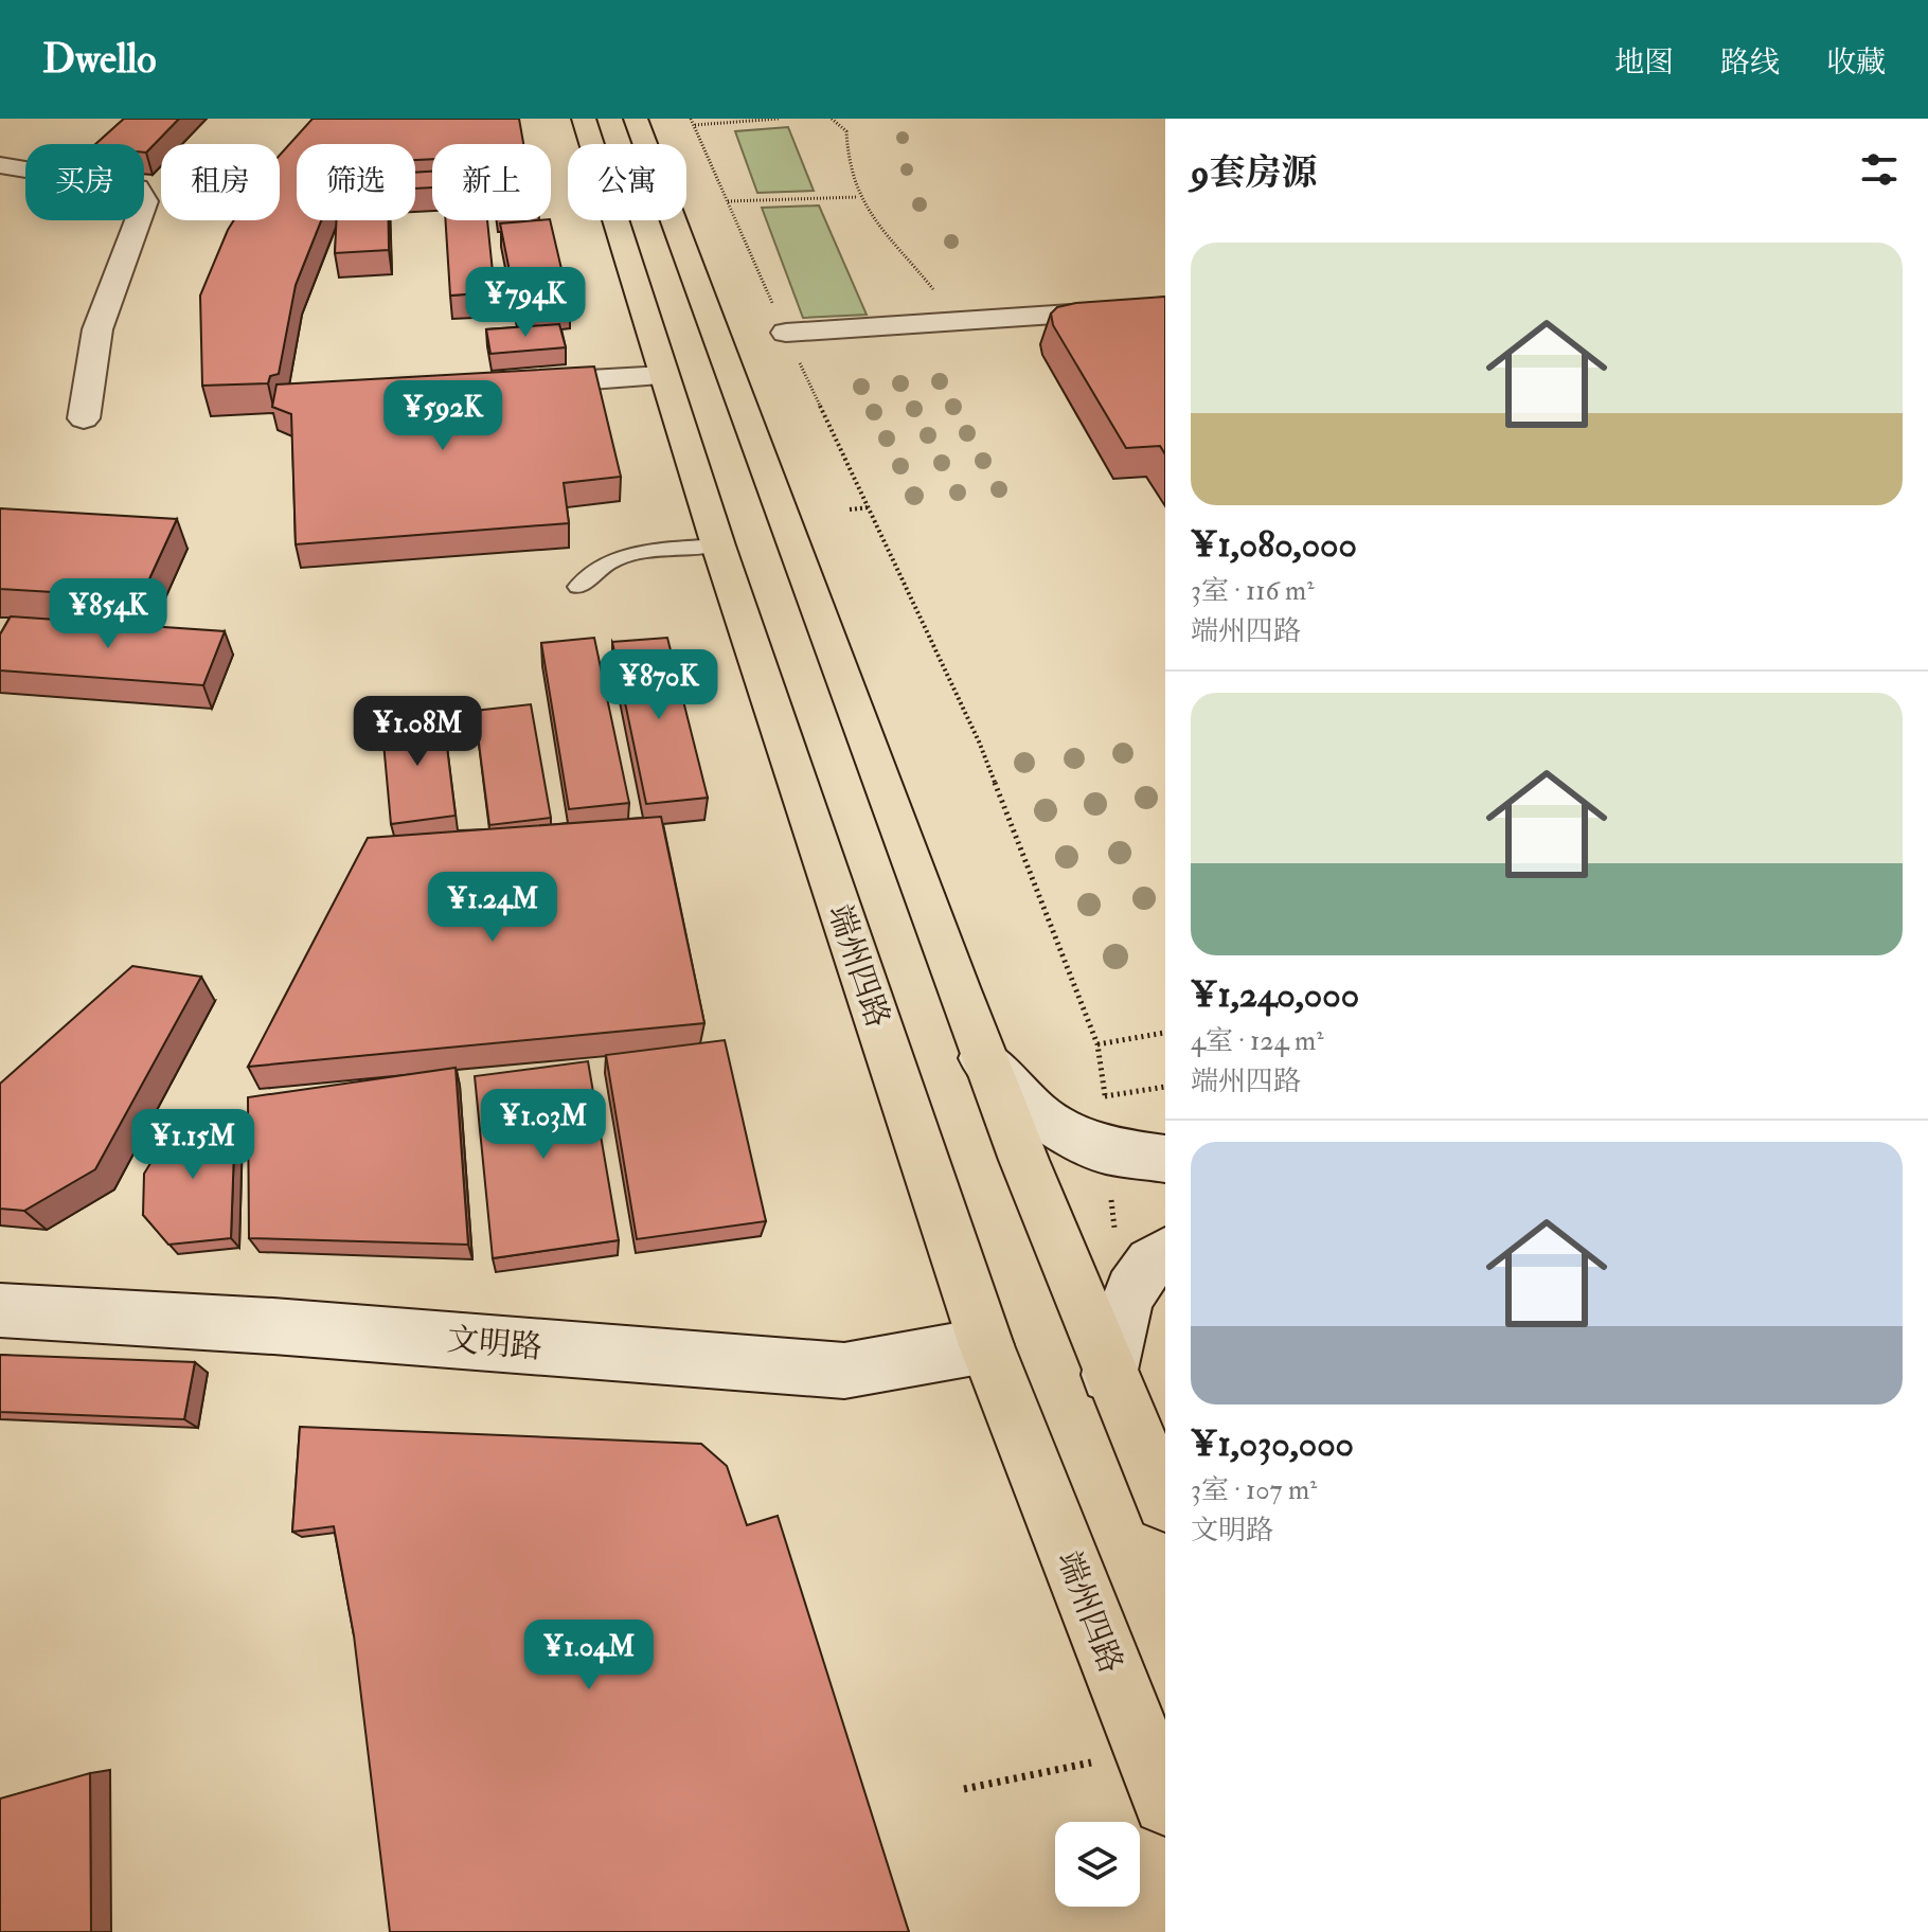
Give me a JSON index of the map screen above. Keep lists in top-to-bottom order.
{
  "streets": {
    "main road": ["端州四路"],
    "street": ["文明路"]
  },
  "crossings": [
    ["端州四路", "文明路"]
  ],
  "page": {
    "header": "Dwello",
    "nav": ["地图", "路线", "收藏"],
    "heading": "9套房源",
    "chip": [
      "买房",
      "租房",
      "筛选",
      "新上",
      "公寓"
    ],
    "list": [
      {
        "name": "¥1,080,000",
        "note": "3室 · 116 m² · 端州四路"
      },
      {
        "name": "¥1,240,000",
        "note": "4室 · 124 m² · 端州四路"
      },
      {
        "name": "¥1,030,000",
        "note": "3室 · 107 m² · 文明路"
      }
    ],
    "price": [
      "¥794K",
      "¥592K",
      "¥854K",
      "¥870K",
      "¥1.08M",
      "¥1.24M",
      "¥1.03M",
      "¥1.15M",
      "¥1.04M"
    ]
  }
}
